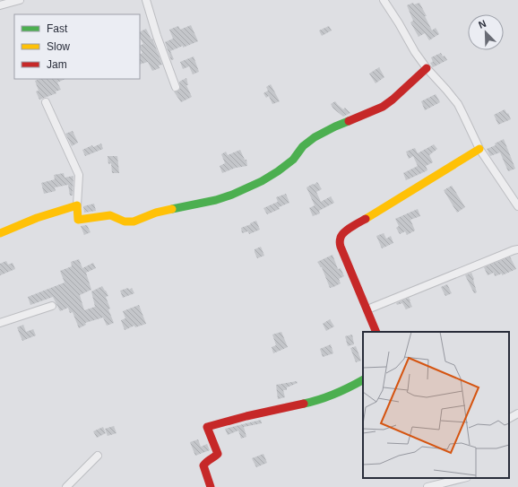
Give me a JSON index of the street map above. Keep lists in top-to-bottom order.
{
  "legend": ["Fast", "Slow", "Jam"],
  "north": "top left"
}
